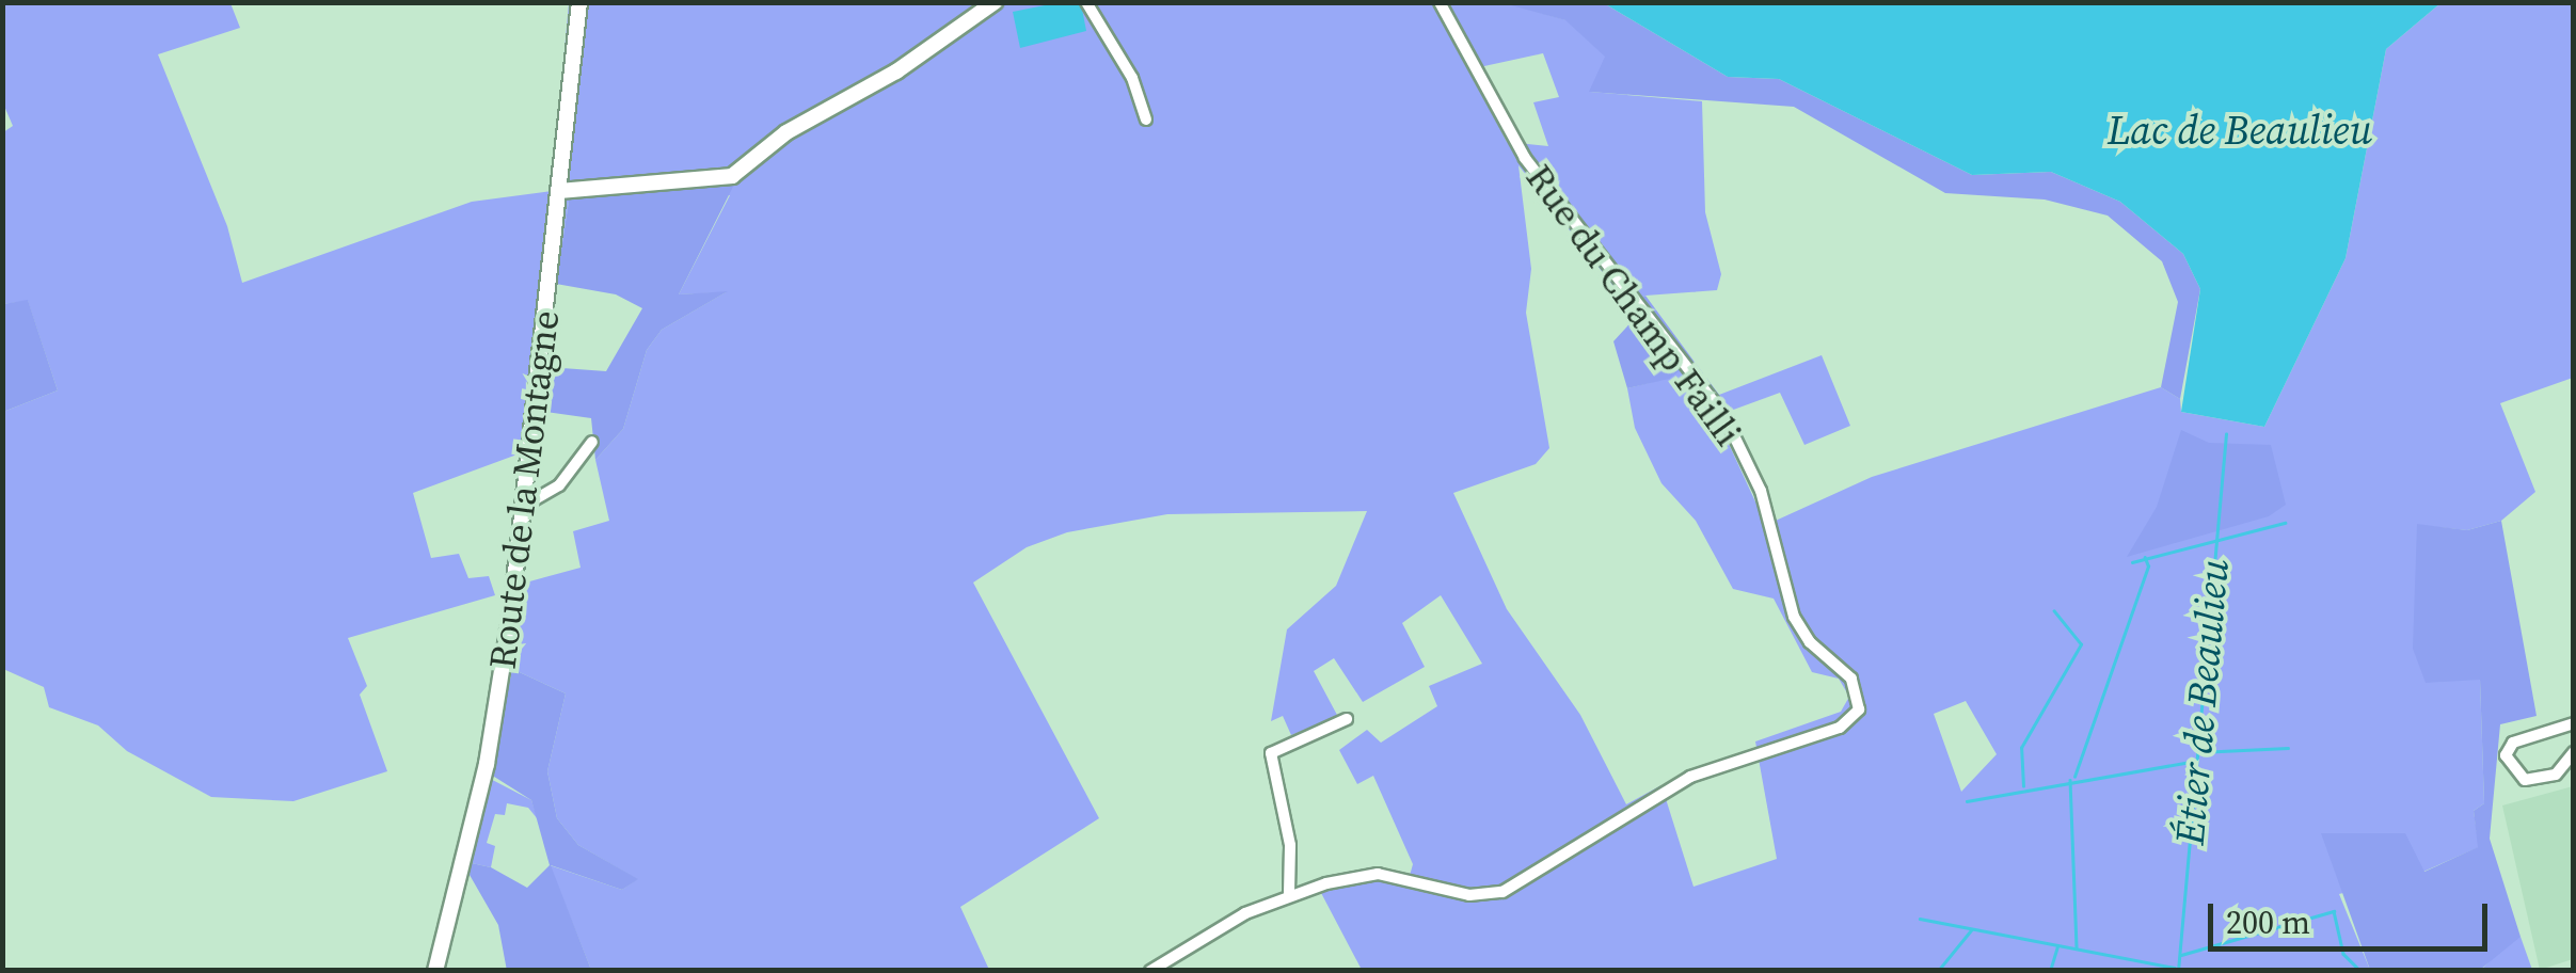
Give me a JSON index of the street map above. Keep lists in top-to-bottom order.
{
  "streets": {
    "street": ["Rue du Champ Failli", "Route de la Montagne"]
  },
  "water": ["Lac de Beaulieu", "Étier de Beaulieu"],
  "scale_bar": "200 m"
}
